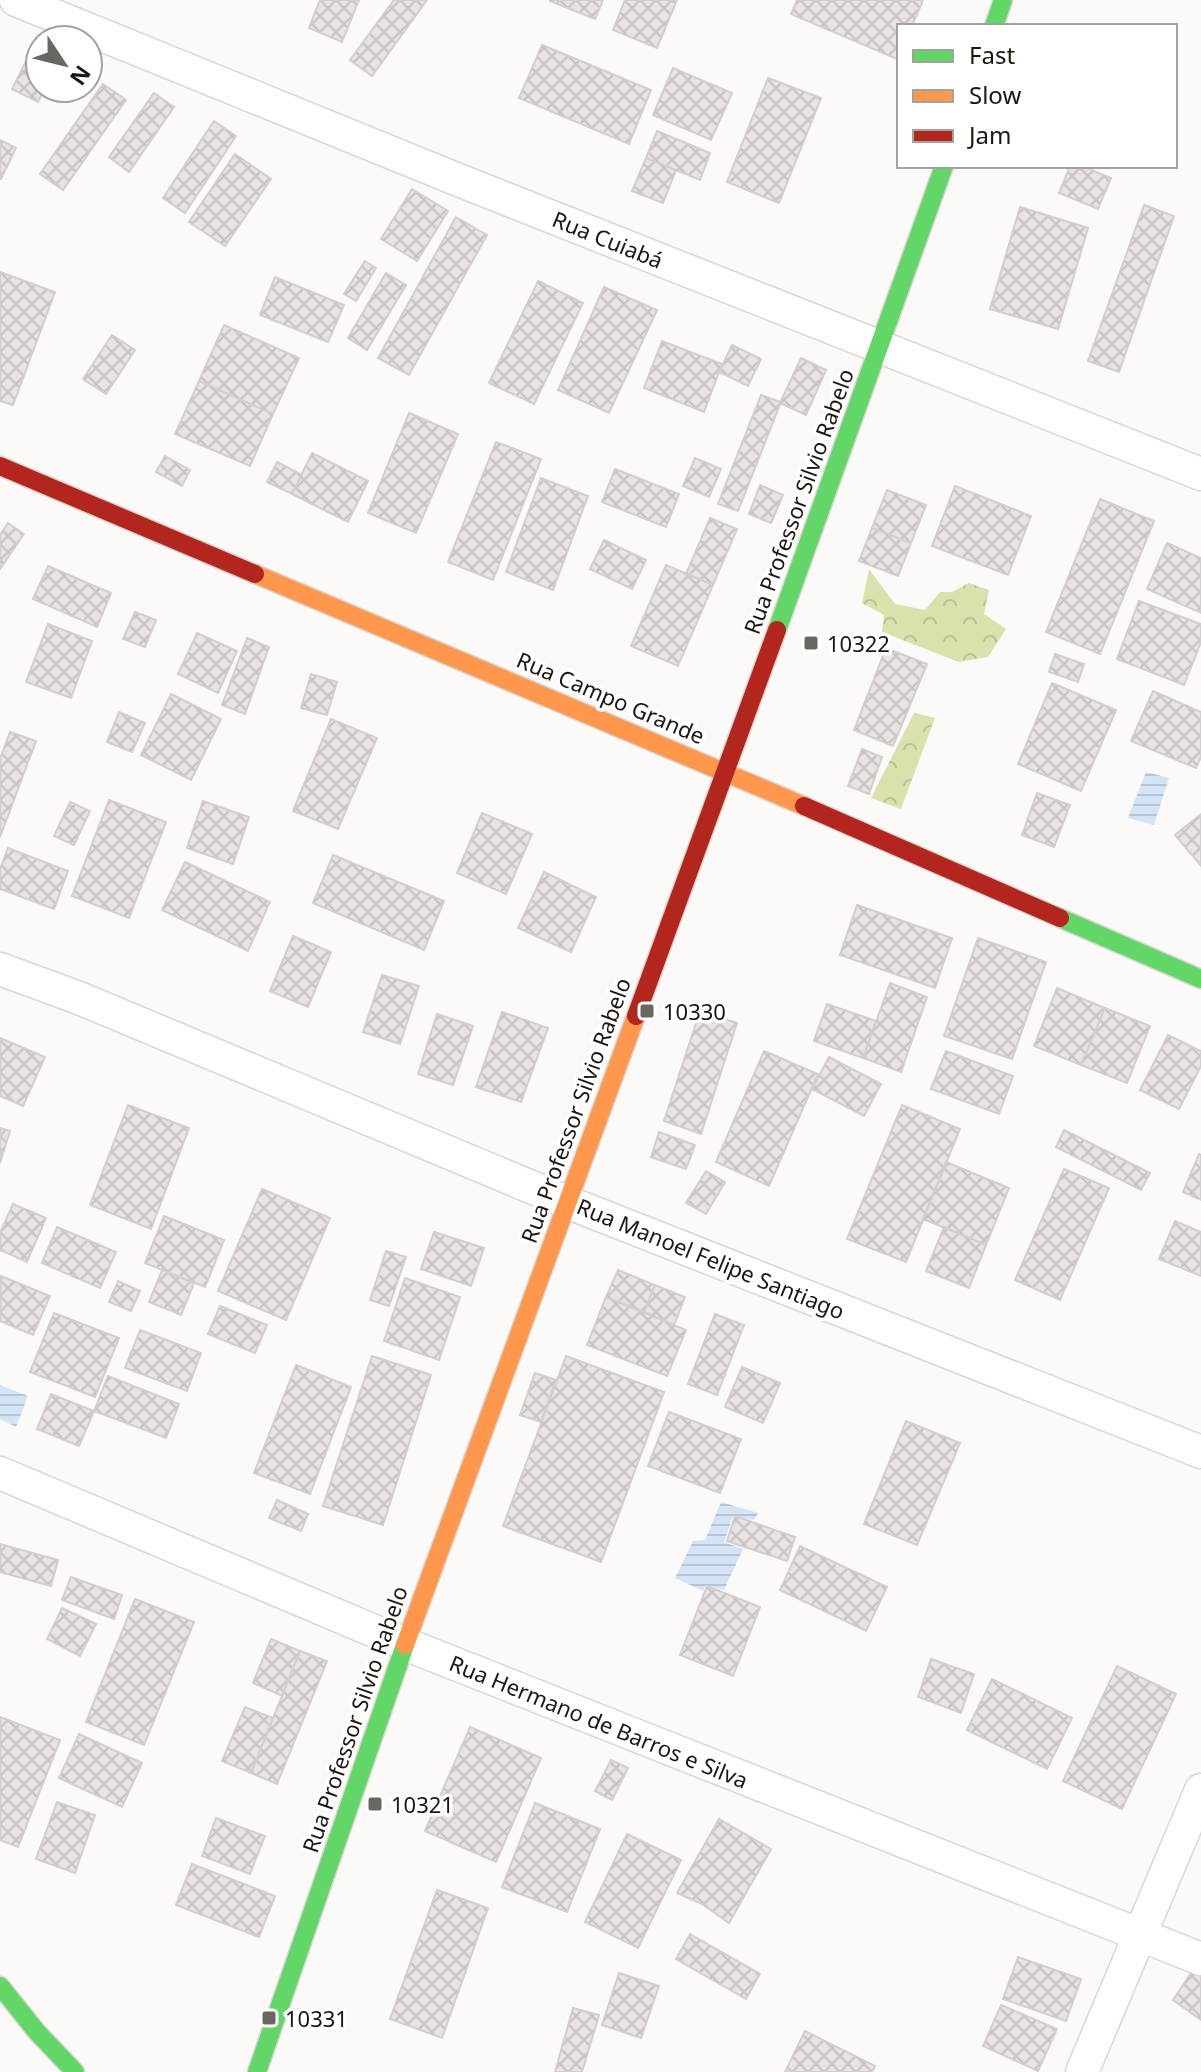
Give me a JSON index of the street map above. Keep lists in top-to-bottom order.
{
  "streets": {
    "main road": ["Rua Professor Silvio Rabelo", "Rua Campo Grande"],
    "street": ["Rua Cuiabá", "Rua Manoel Felipe Santiago", "Rua Hermano de Barros e Silva"]
  },
  "crossings": [
    ["Rua Cuiabá", "Rua Professor Silvio Rabelo"],
    ["Rua Professor Silvio Rabelo", "Rua Campo Grande"],
    ["Rua Professor Silvio Rabelo", "Rua Manoel Felipe Santiago"],
    ["Rua Professor Silvio Rabelo", "Rua Hermano de Barros e Silva"]
  ],
  "places": {
    "transit": [
      "10322",
      "10330",
      "10321",
      "10331"
    ]
  },
  "legend": ["Fast", "Slow", "Jam"],
  "north": "bottom right"
}
